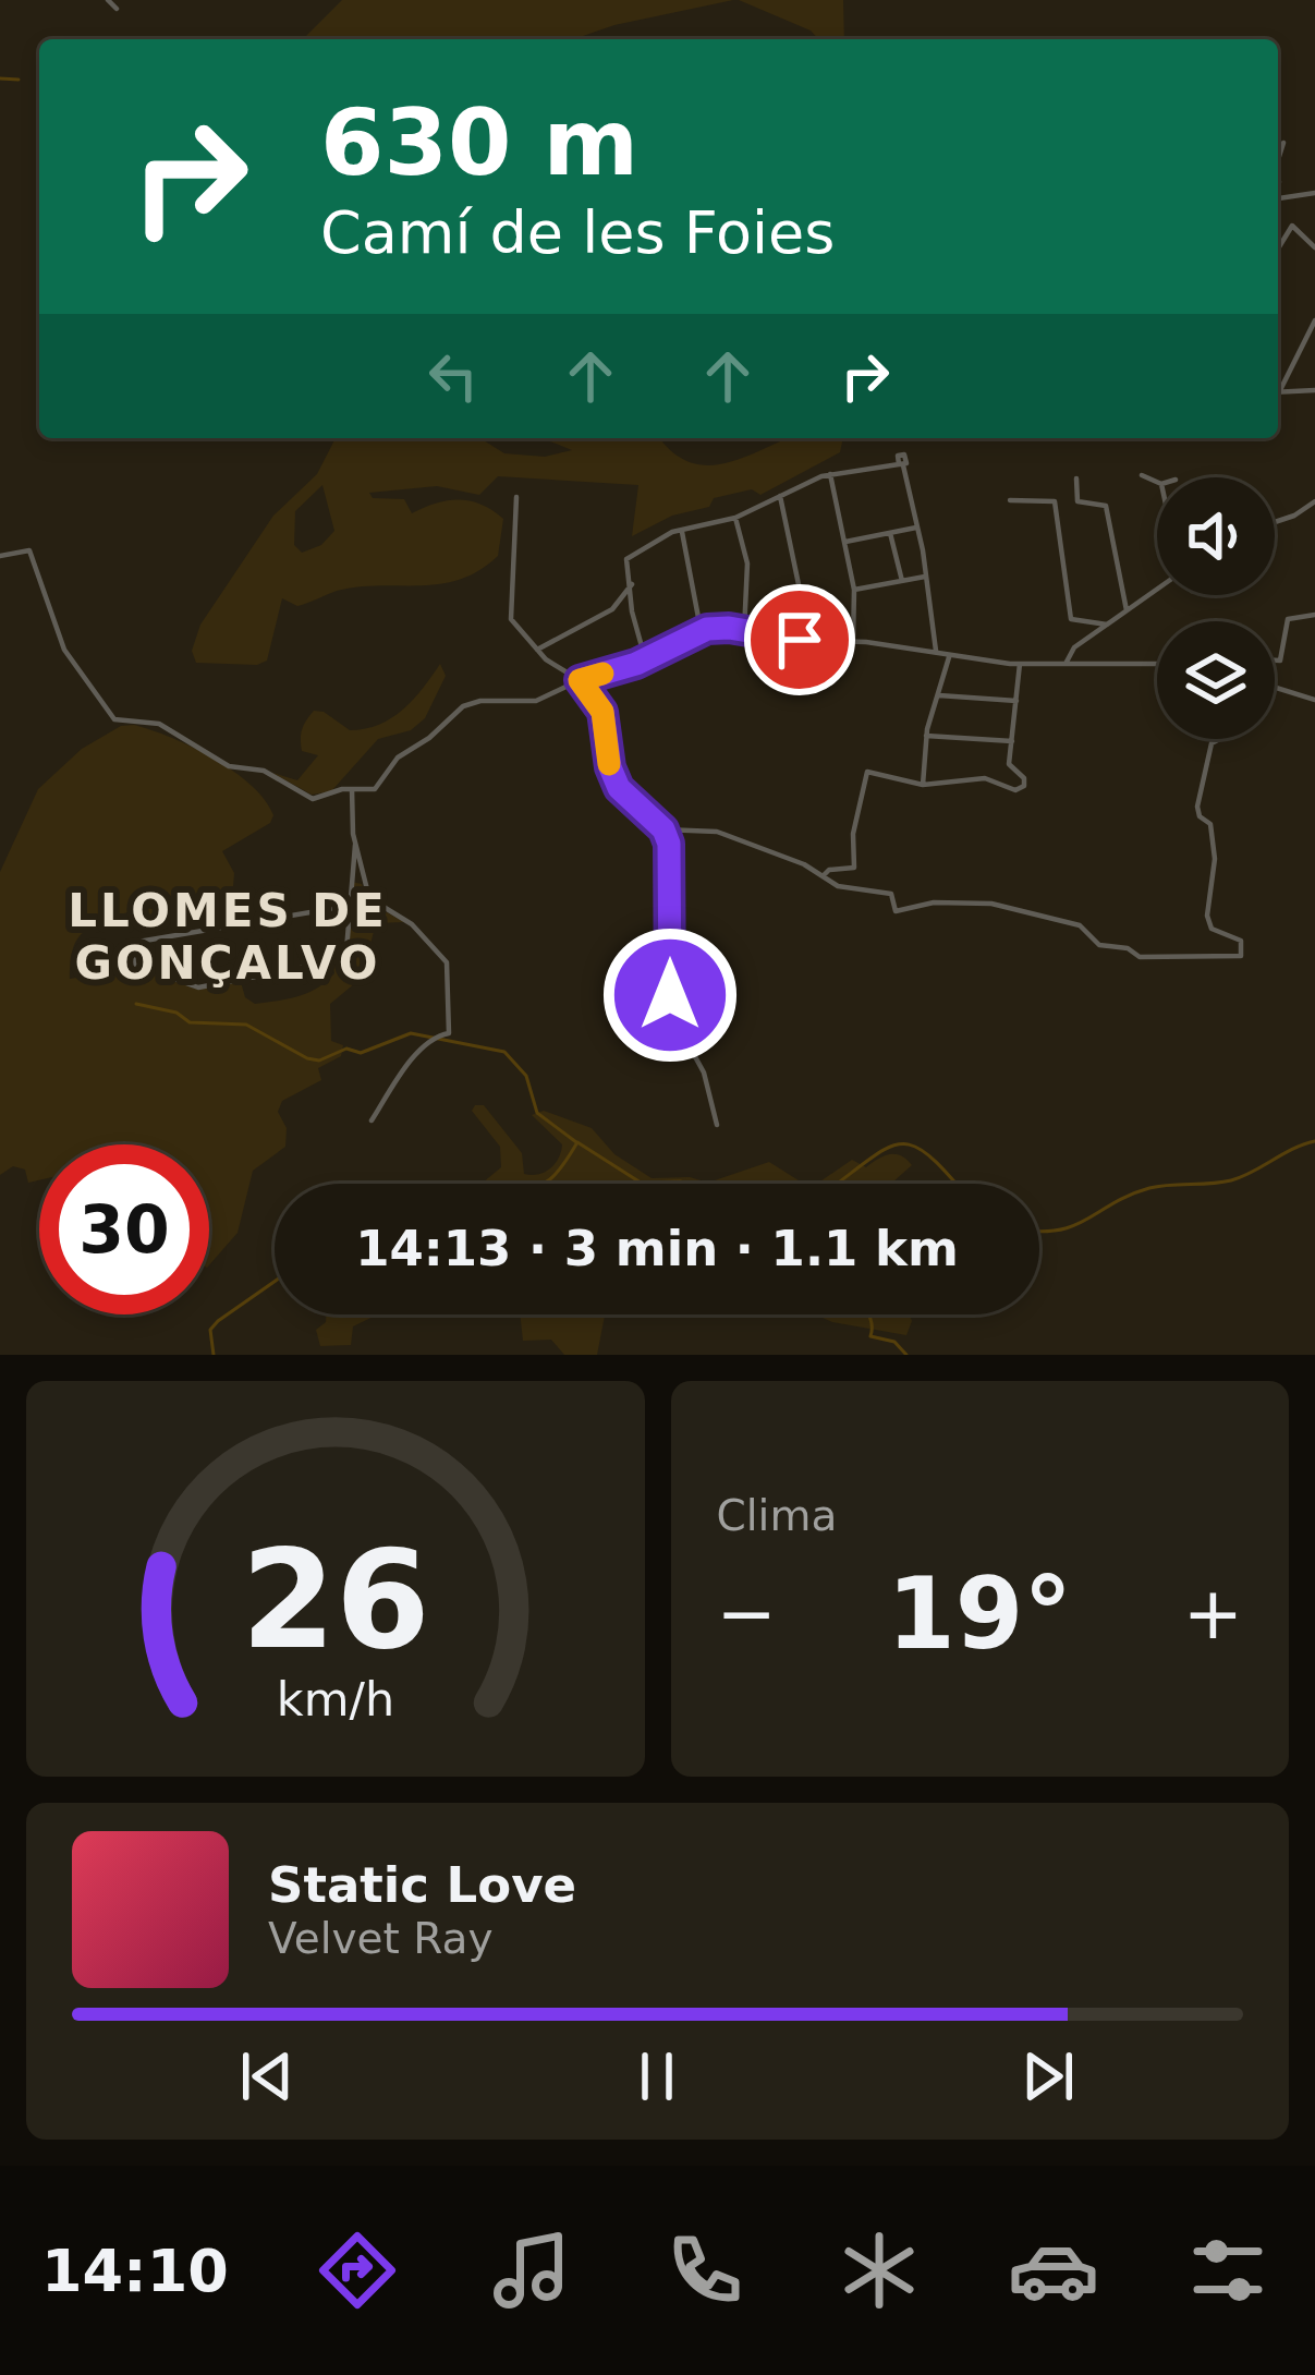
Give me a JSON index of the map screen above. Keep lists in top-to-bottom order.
{
  "districts": ["LLOMES DE GONÇALVO"],
  "page": {
    "turn": ["630 m", "Camí de les Foies"],
    "limit": "30",
    "trip": "14:13 · 3 min · 1.1 km",
    "tile": "Clima",
    "heat": ["−", "19°", "+"],
    "song": ["Static Love", "Velvet Ray"],
    "tabs": "14:10",
    "gauge": ["26", "km/h"]
  }
}
